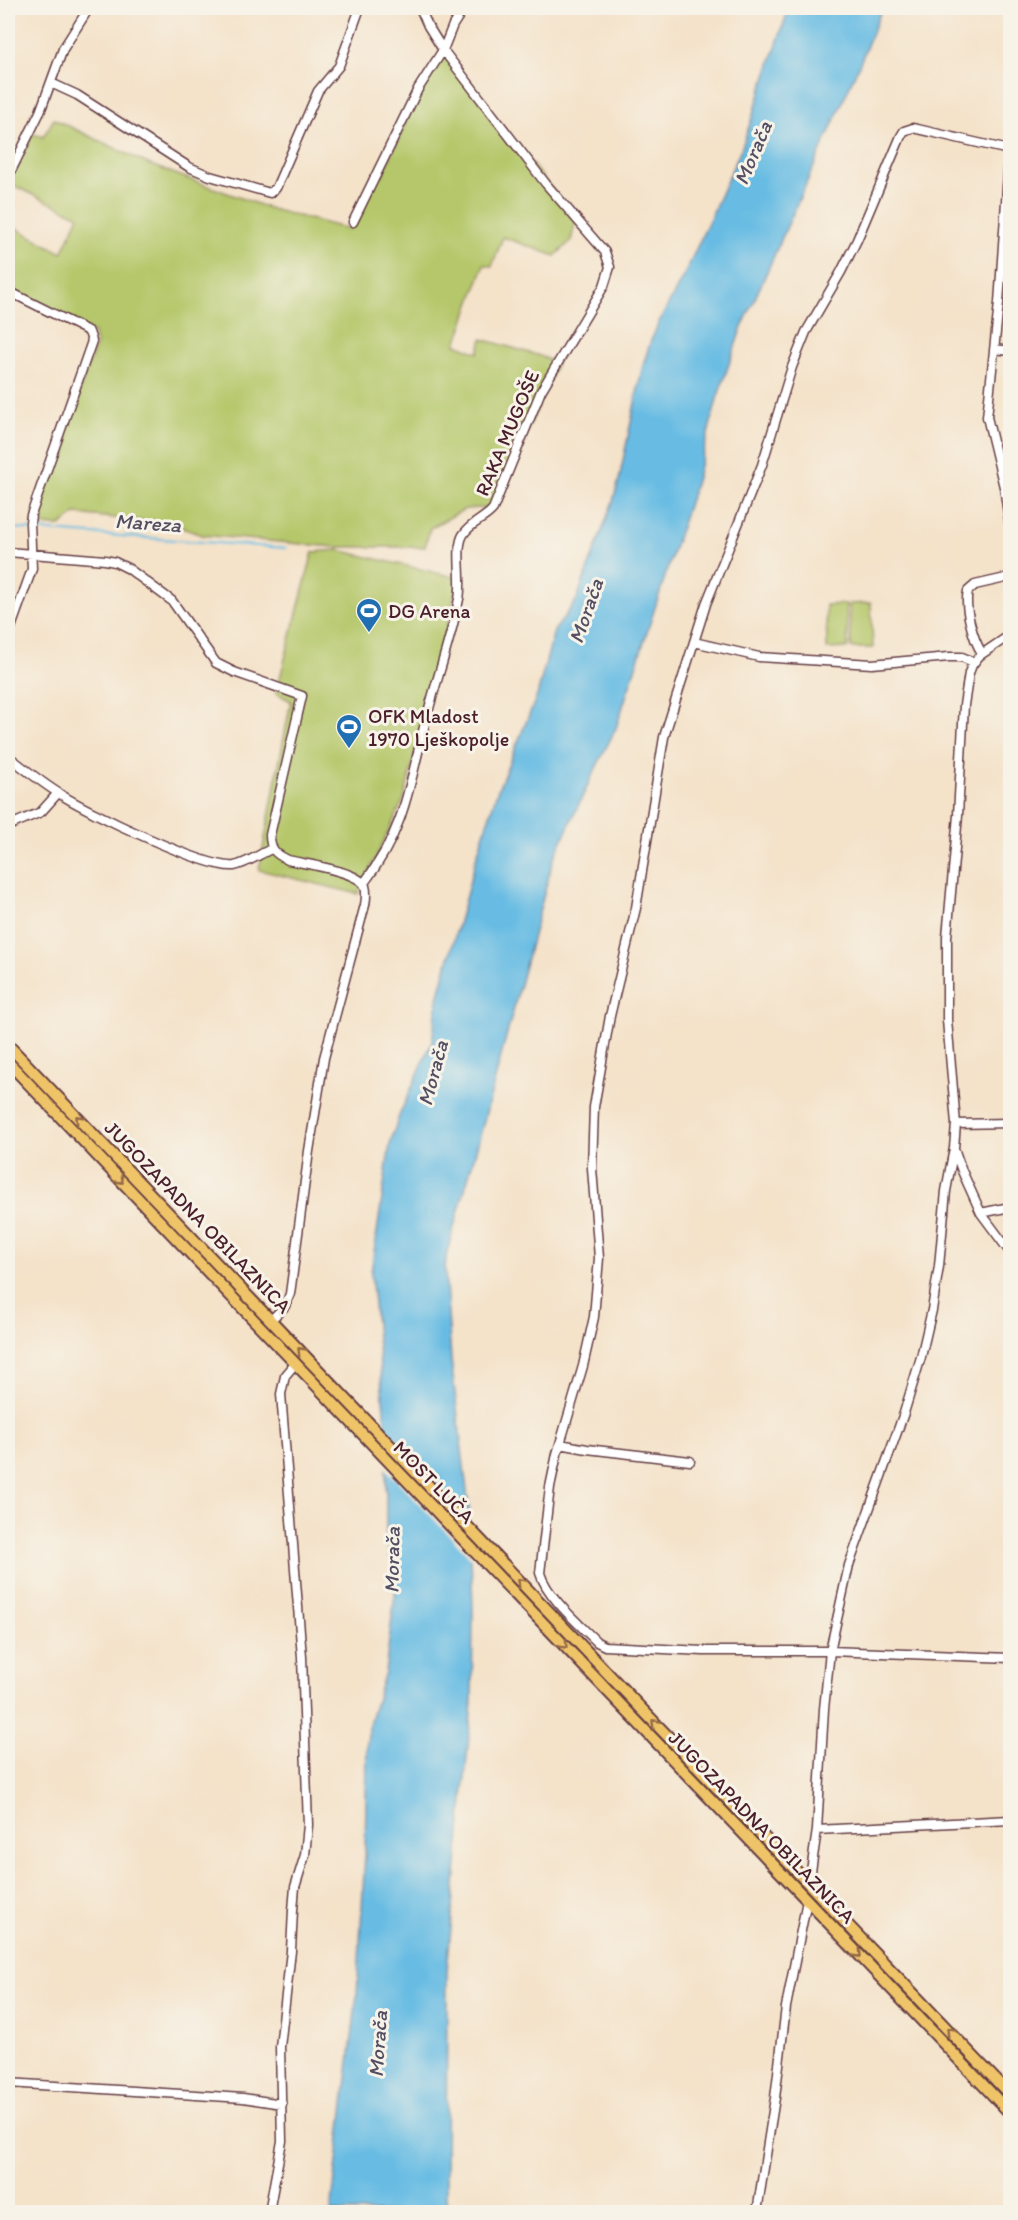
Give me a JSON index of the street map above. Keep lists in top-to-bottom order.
{
  "streets": {
    "main road": ["JUGOZAPADNA OBILAZNICA", "MOST LUČA"],
    "street": ["RAKA MUGOŠE"]
  },
  "crossings": [
    ["JUGOZAPADNA OBILAZNICA", "MOST LUČA"]
  ],
  "water": ["Morača", "Mareza"],
  "places": {
    "sports": ["DG Arena", "OFK Mladost 1970 Lješkopolje"]
  }
}
